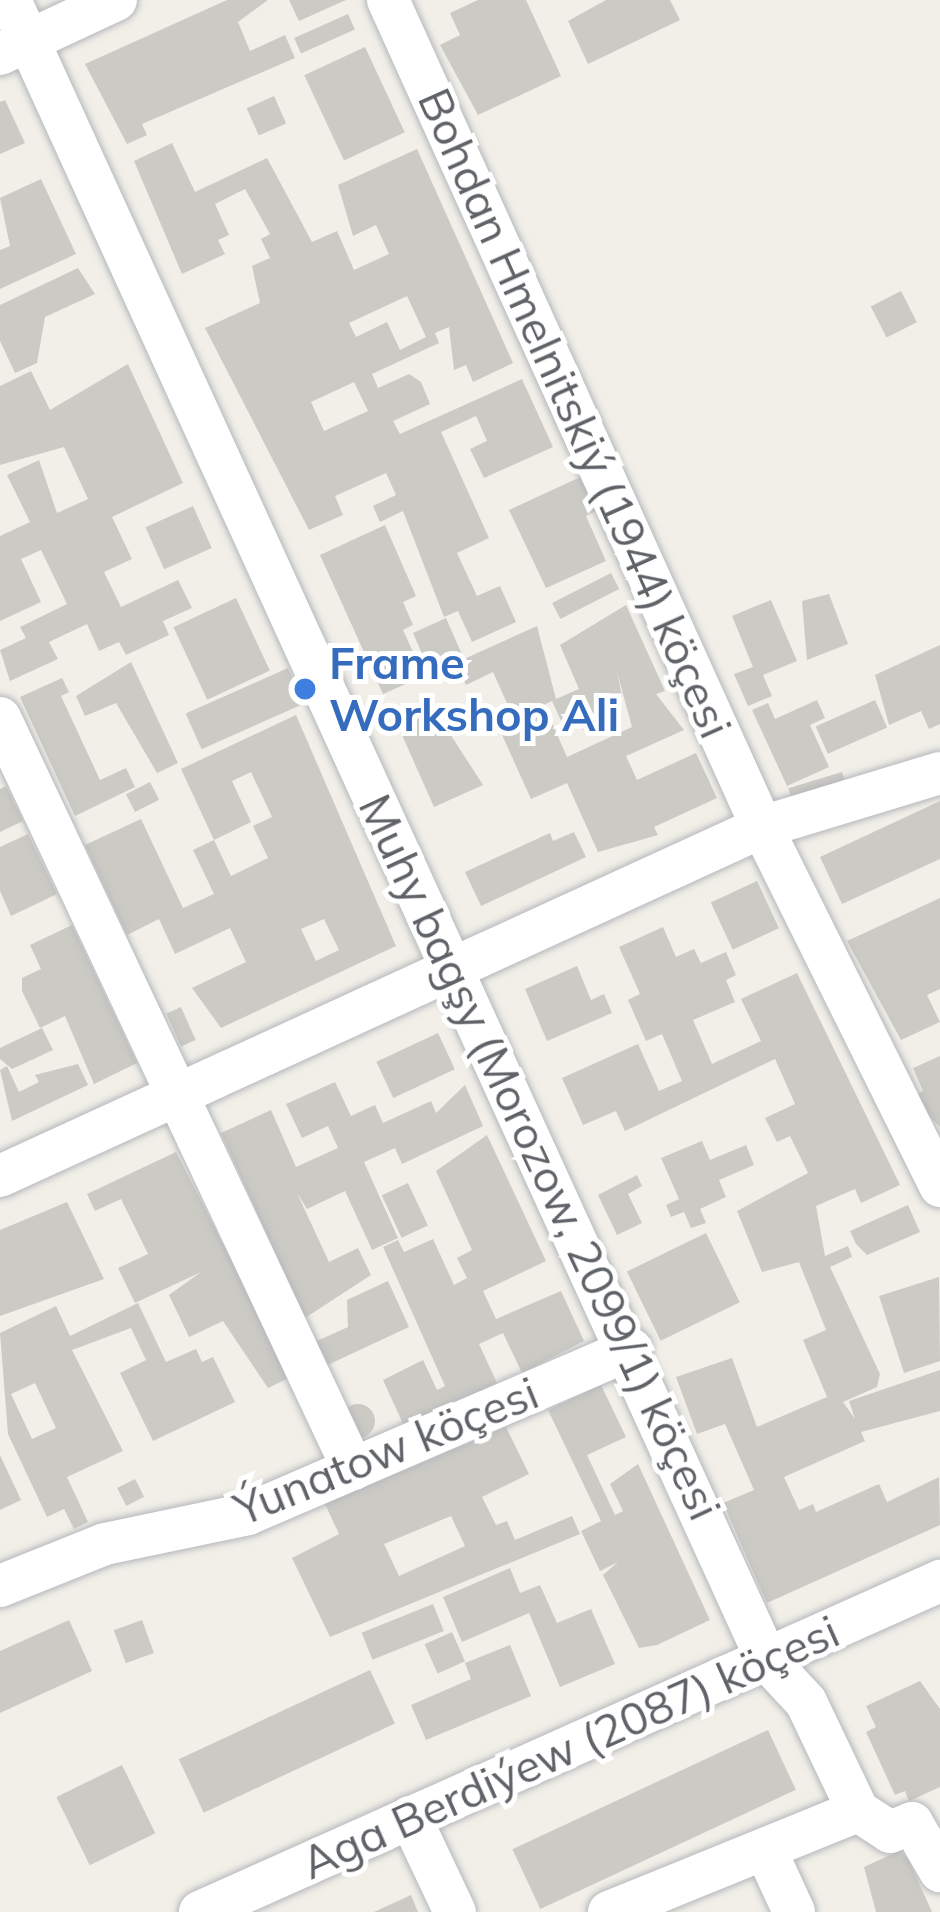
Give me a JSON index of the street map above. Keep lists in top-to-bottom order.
{
  "streets": {
    "street": [
      "Bohdan Hmelnitskiý (1944) köçesi",
      "Muhy bagşy (Morozow, 2099/1) köçesi",
      "Ýunatow köçesi",
      "Aga Berdiýew (2087) köçesi"
    ]
  },
  "crossings": [
    ["Muhy bagşy (Morozow, 2099/1) köçesi", "Ýunatow köçesi"],
    ["Muhy bagşy (Morozow, 2099/1) köçesi", "Aga Berdiýew (2087) köçesi"]
  ],
  "places": ["Frame Workshop Ali"]
}
